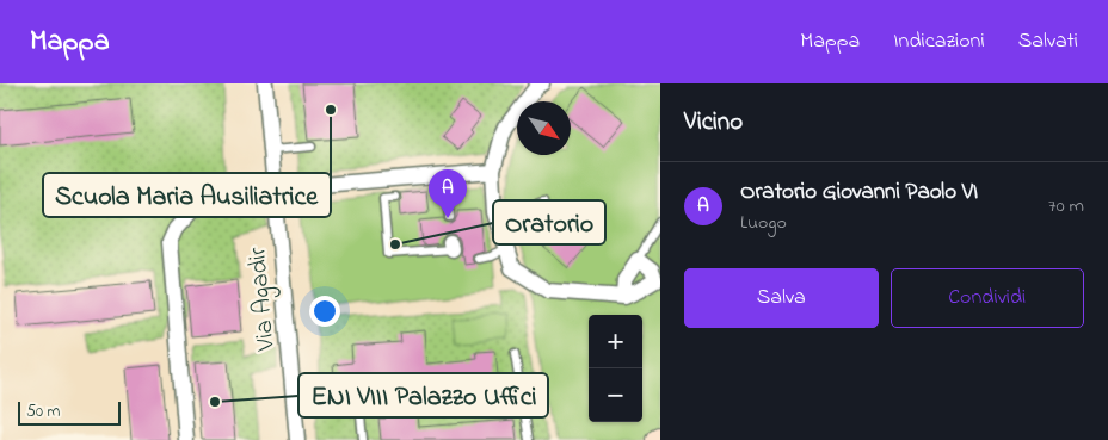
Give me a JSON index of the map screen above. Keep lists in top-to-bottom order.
{
  "streets": {
    "street": ["Via Agadir"]
  },
  "places": ["Scuola Maria Ausiliatrice", "Oratorio", "ENI VIII Palazzo Uffici"],
  "scale_bar": "50 m",
  "north": "bottom right",
  "page": {
    "header": "Mappa",
    "nav": ["Mappa", "Indicazioni", "Salvati"],
    "heading": "Vicino",
    "list": [
      {
        "mark": "A",
        "name": "Oratorio Giovanni Paolo VI",
        "note": "Luogo",
        "value": "70 m"
      }
    ],
    "pins": "A",
    "buttons": ["Salva", "Condividi"],
    "map_buttons": ["+", "−"],
    "scale": "50 m"
  }
}
